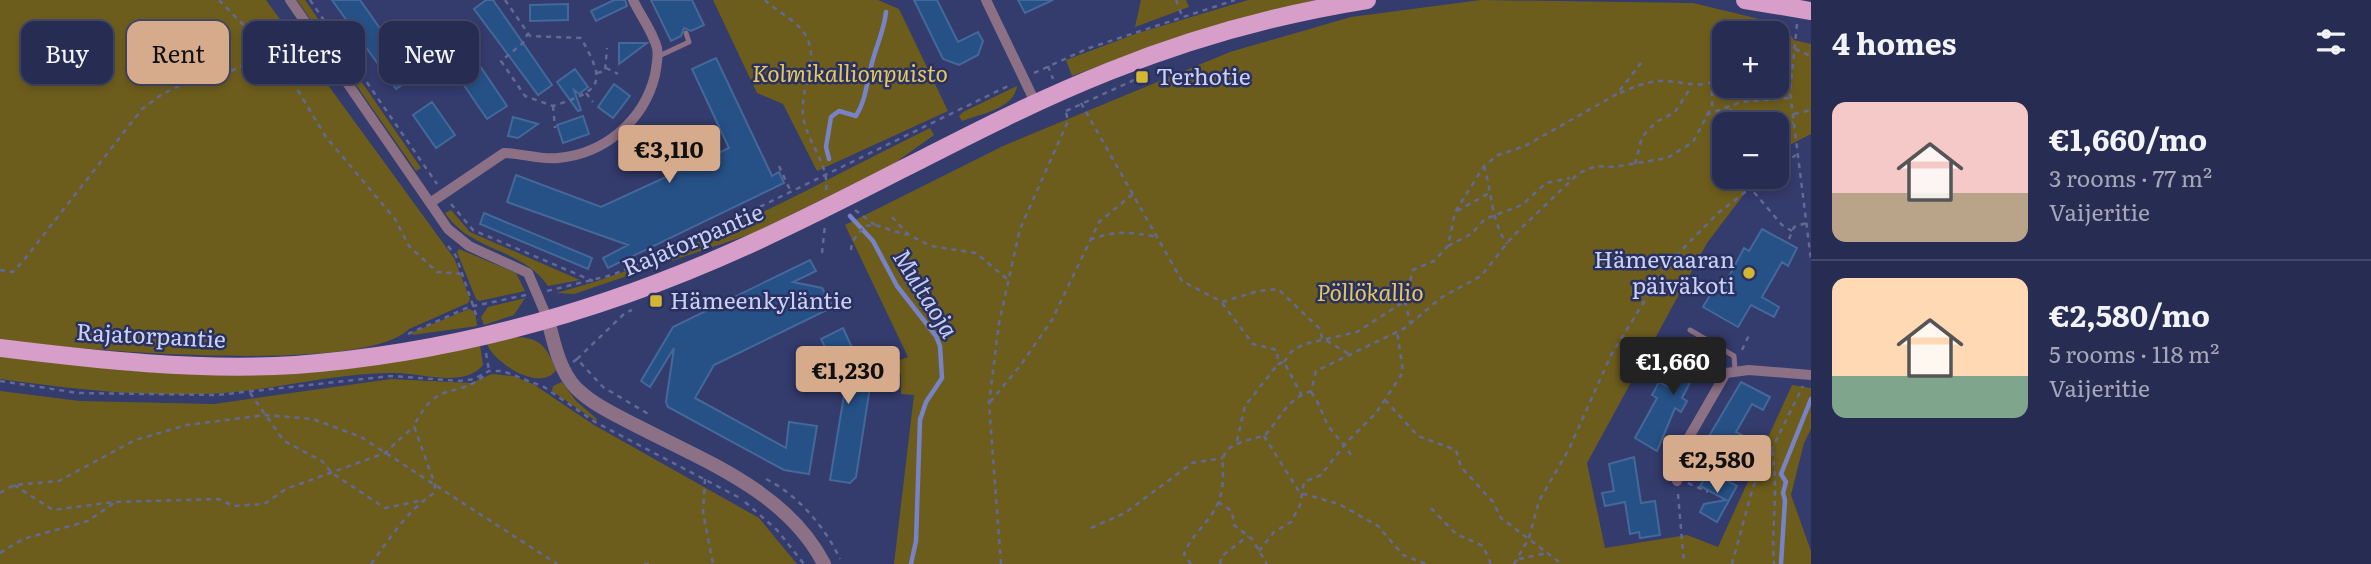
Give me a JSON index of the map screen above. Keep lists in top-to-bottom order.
{
  "streets": {
    "main road": ["Rajatorpantie"]
  },
  "water": ["Multaoja"],
  "parks": ["Kolmikallionpuisto", "Pöllökallio"],
  "places": {
    "transit": ["Terhotie", "Hämeenkyläntie"],
    "other": ["Hämevaaran päiväkoti"]
  },
  "page": {
    "heading": "4 homes",
    "map_buttons": ["+", "−"],
    "chip": [
      "Buy",
      "Rent",
      "Filters",
      "New"
    ],
    "list": [
      {
        "name": "€1,660/mo",
        "note": "3 rooms · 77 m² · Vaijeritie"
      },
      {
        "name": "€2,580/mo",
        "note": "5 rooms · 118 m² · Vaijeritie"
      }
    ],
    "price": [
      "€3,110",
      "€1,660",
      "€1,230",
      "€2,580"
    ]
  }
}
